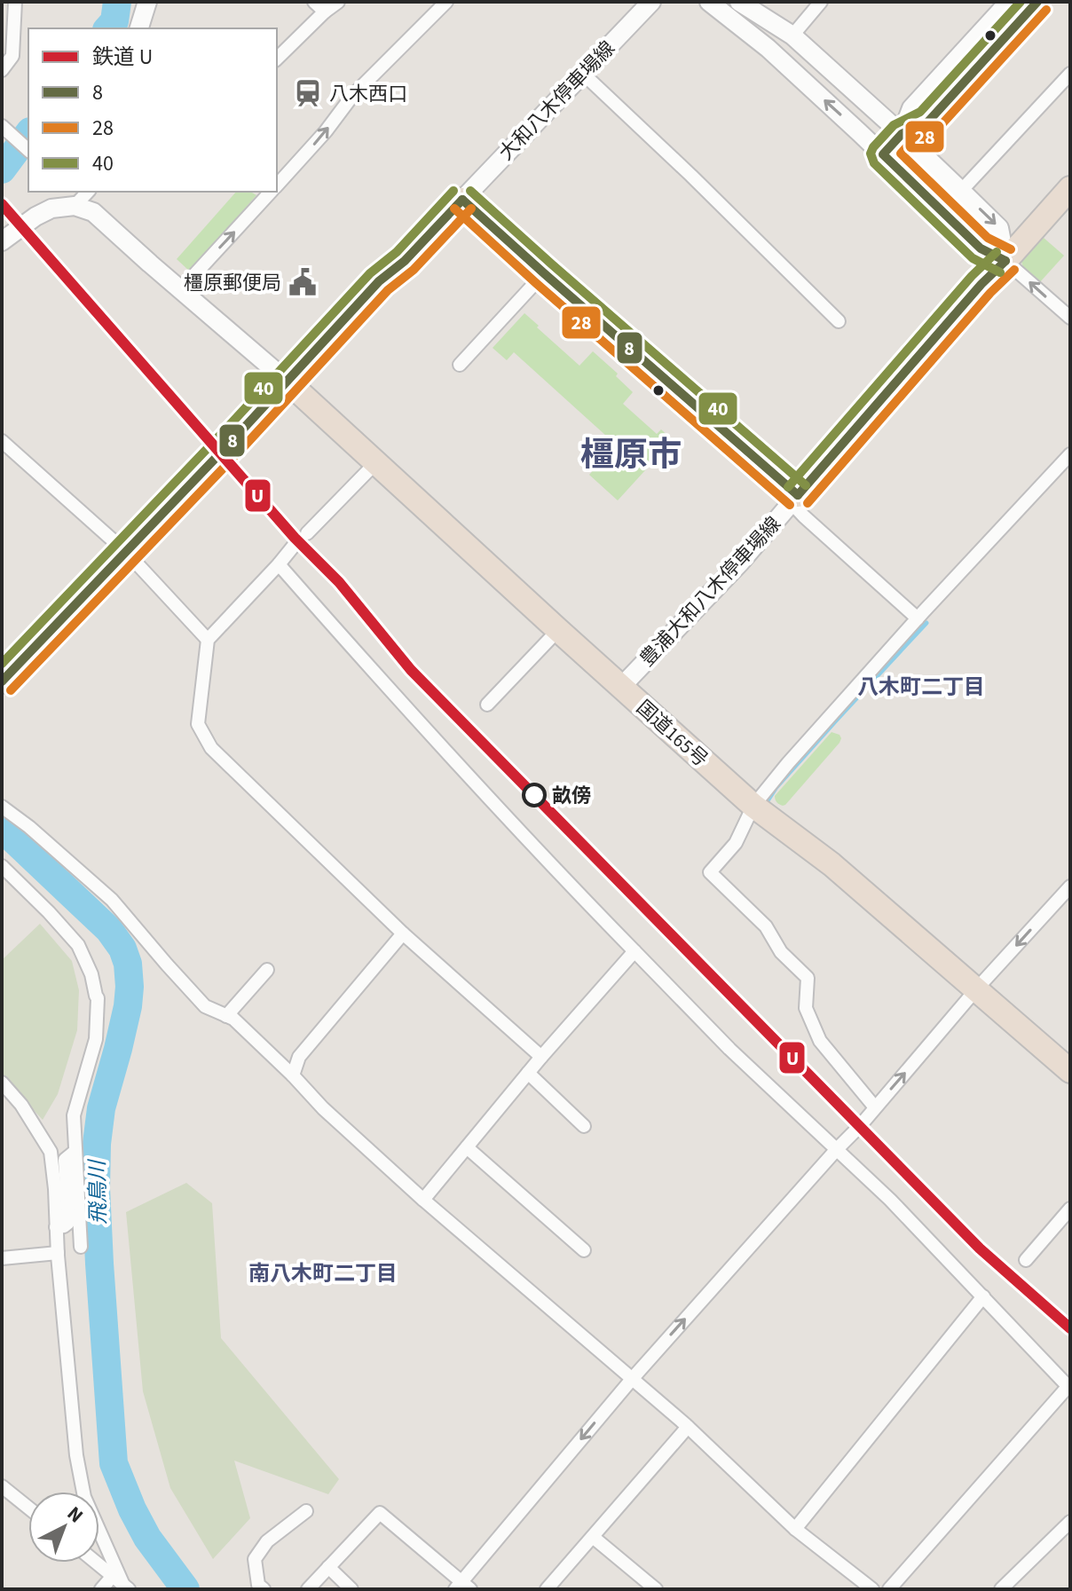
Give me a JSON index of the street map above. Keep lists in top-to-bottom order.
{
  "streets": {
    "highway": ["国道165号"],
    "street": ["大和八木停車場線", "豊浦大和八木停車場線"]
  },
  "crossings": [
    ["豊浦大和八木停車場線", "国道165号"]
  ],
  "districts": ["橿原市", "八木町二丁目", "南八木町二丁目"],
  "water": ["飛鳥川"],
  "places": {
    "station": ["八木西口"],
    "public building": ["橿原郵便局"],
    "other": ["畝傍"]
  },
  "lines": [
    "transit line 8",
    "transit line 40",
    "transit line 28",
    "rail line U"
  ],
  "legend": [
    "鉄道 U",
    "8",
    "28",
    "40"
  ],
  "north": "top right"
}
